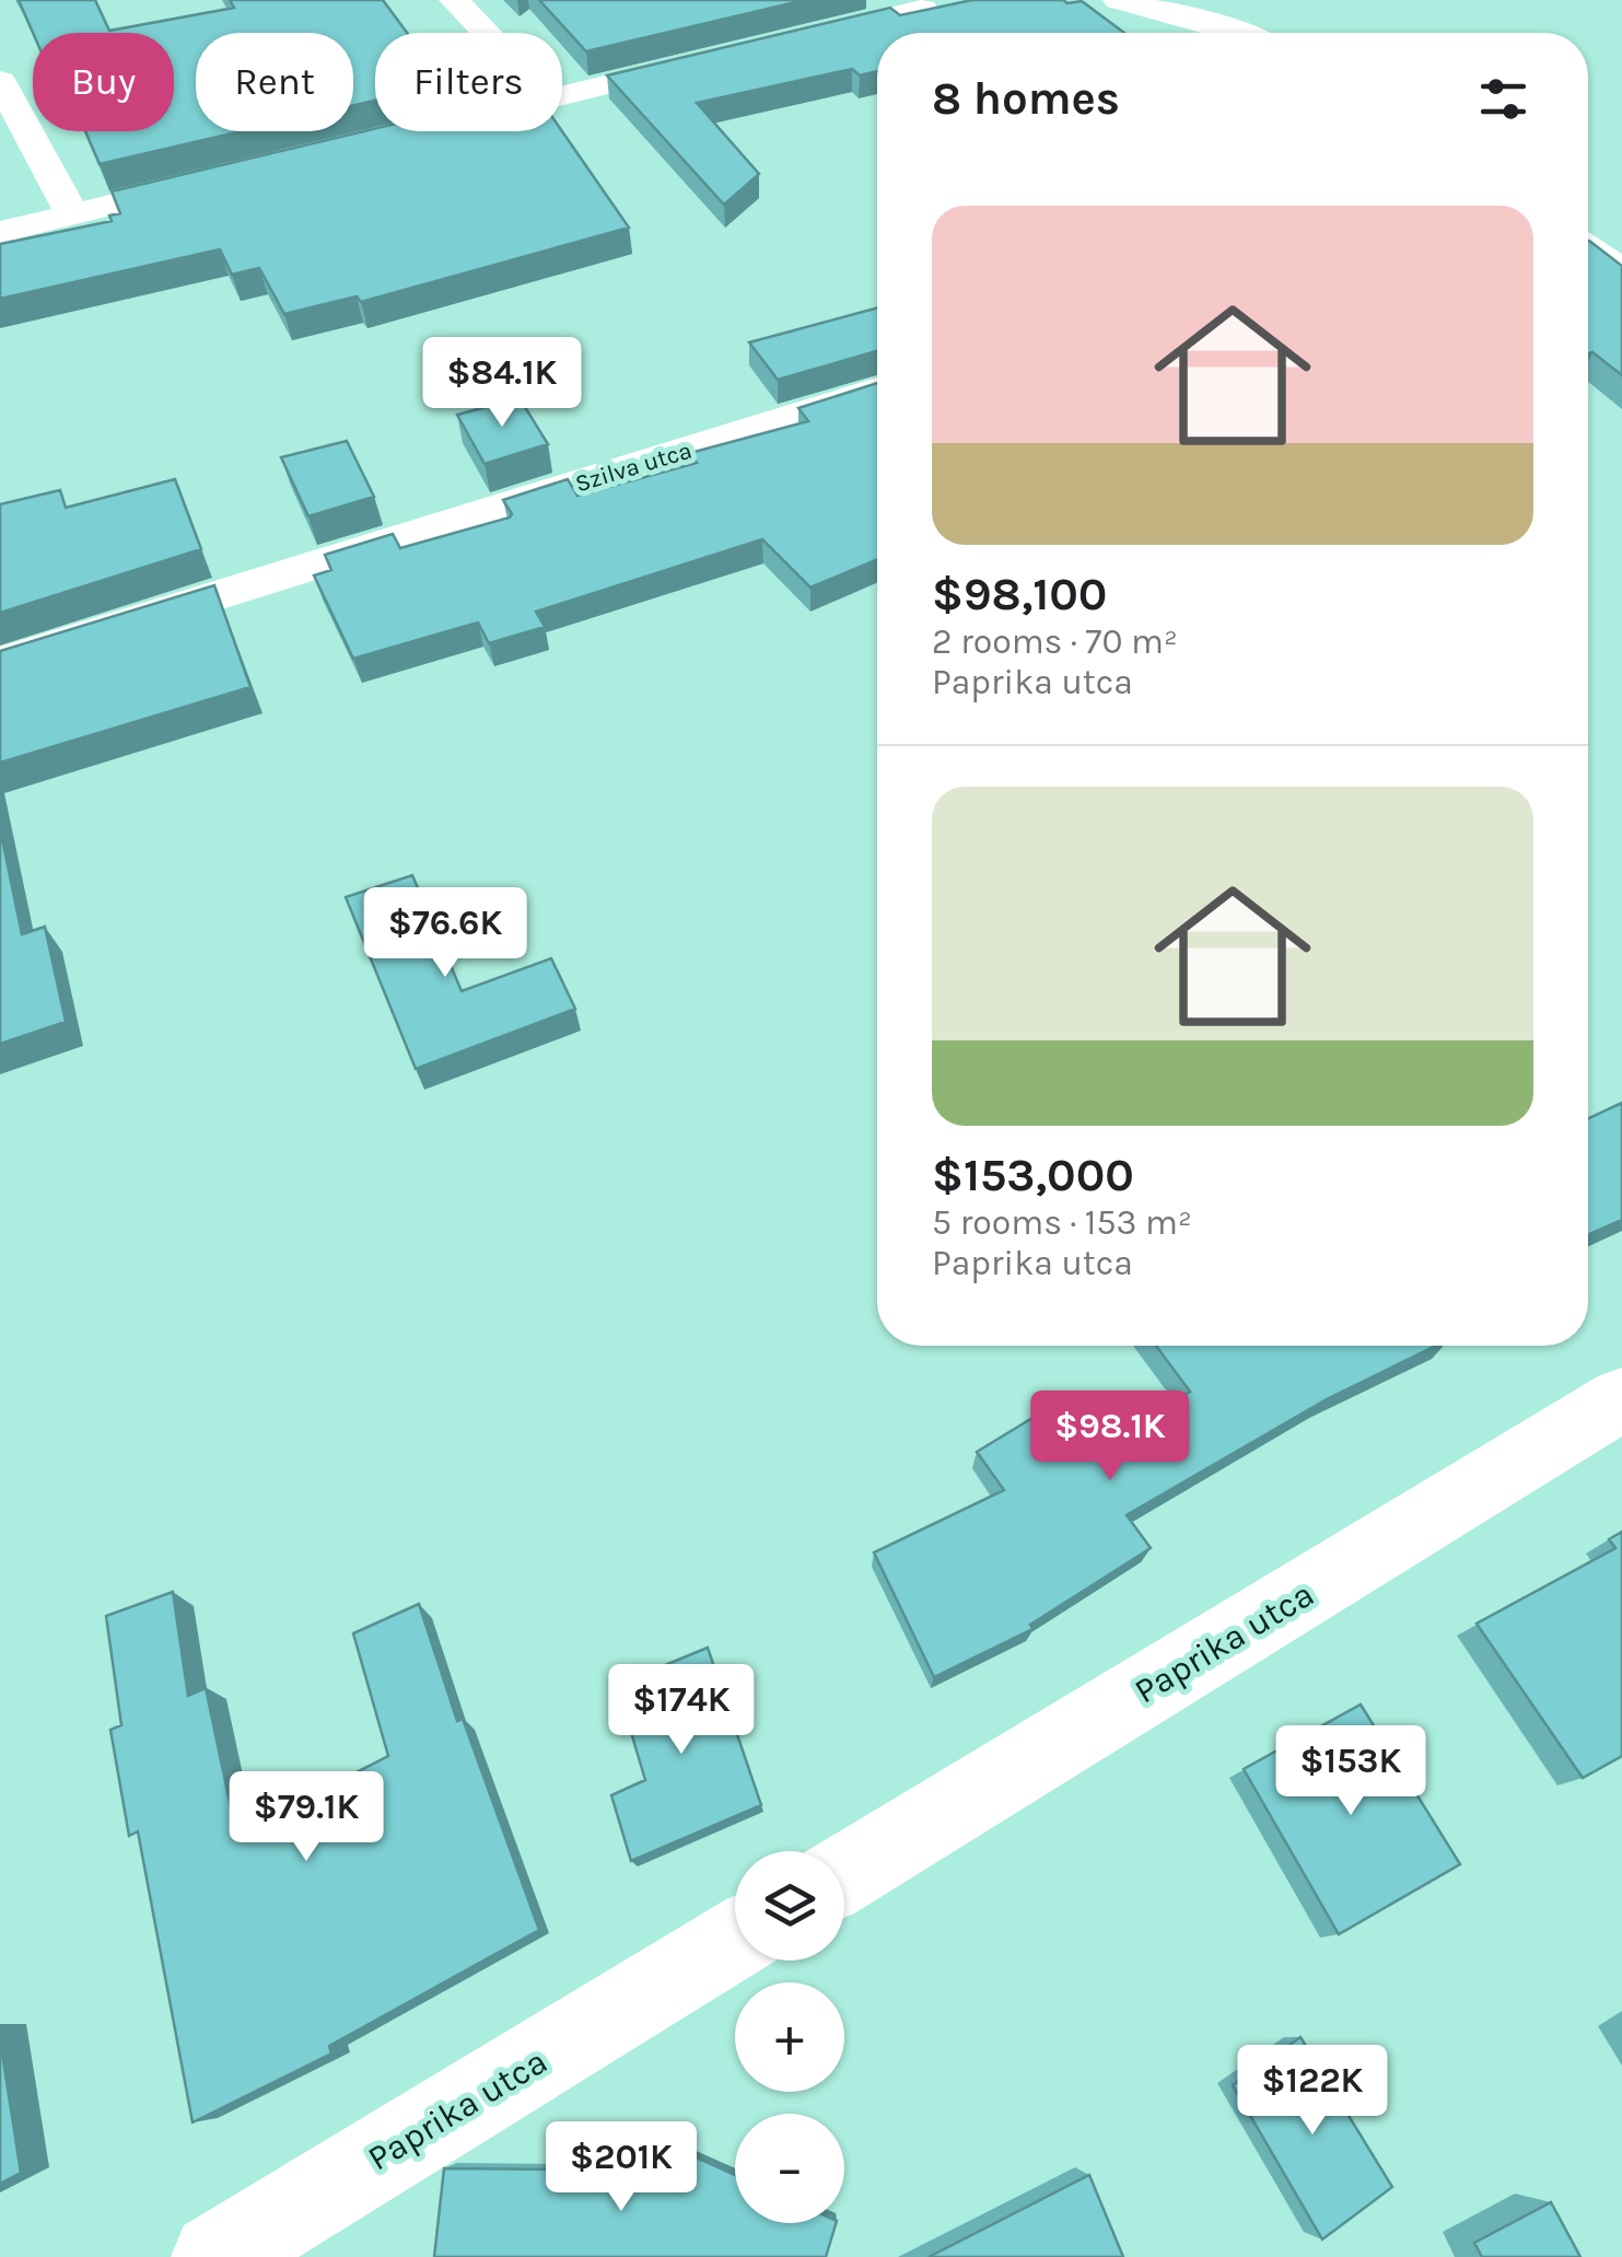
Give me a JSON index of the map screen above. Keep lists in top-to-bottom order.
{
  "streets": {
    "street": ["Szilva utca", "Paprika utca"]
  },
  "page": {
    "chip": ["Buy", "Rent", "Filters"],
    "heading": "8 homes",
    "list": [
      {
        "name": "$98,100",
        "note": "2 rooms · 70 m² · Paprika utca"
      },
      {
        "name": "$153,000",
        "note": "5 rooms · 153 m² · Paprika utca"
      }
    ],
    "price": [
      "$84.1K",
      "$76.6K",
      "$98.1K",
      "$174K",
      "$153K",
      "$79.1K",
      "$122K",
      "$201K"
    ],
    "map_buttons": ["+", "−"]
  }
}
